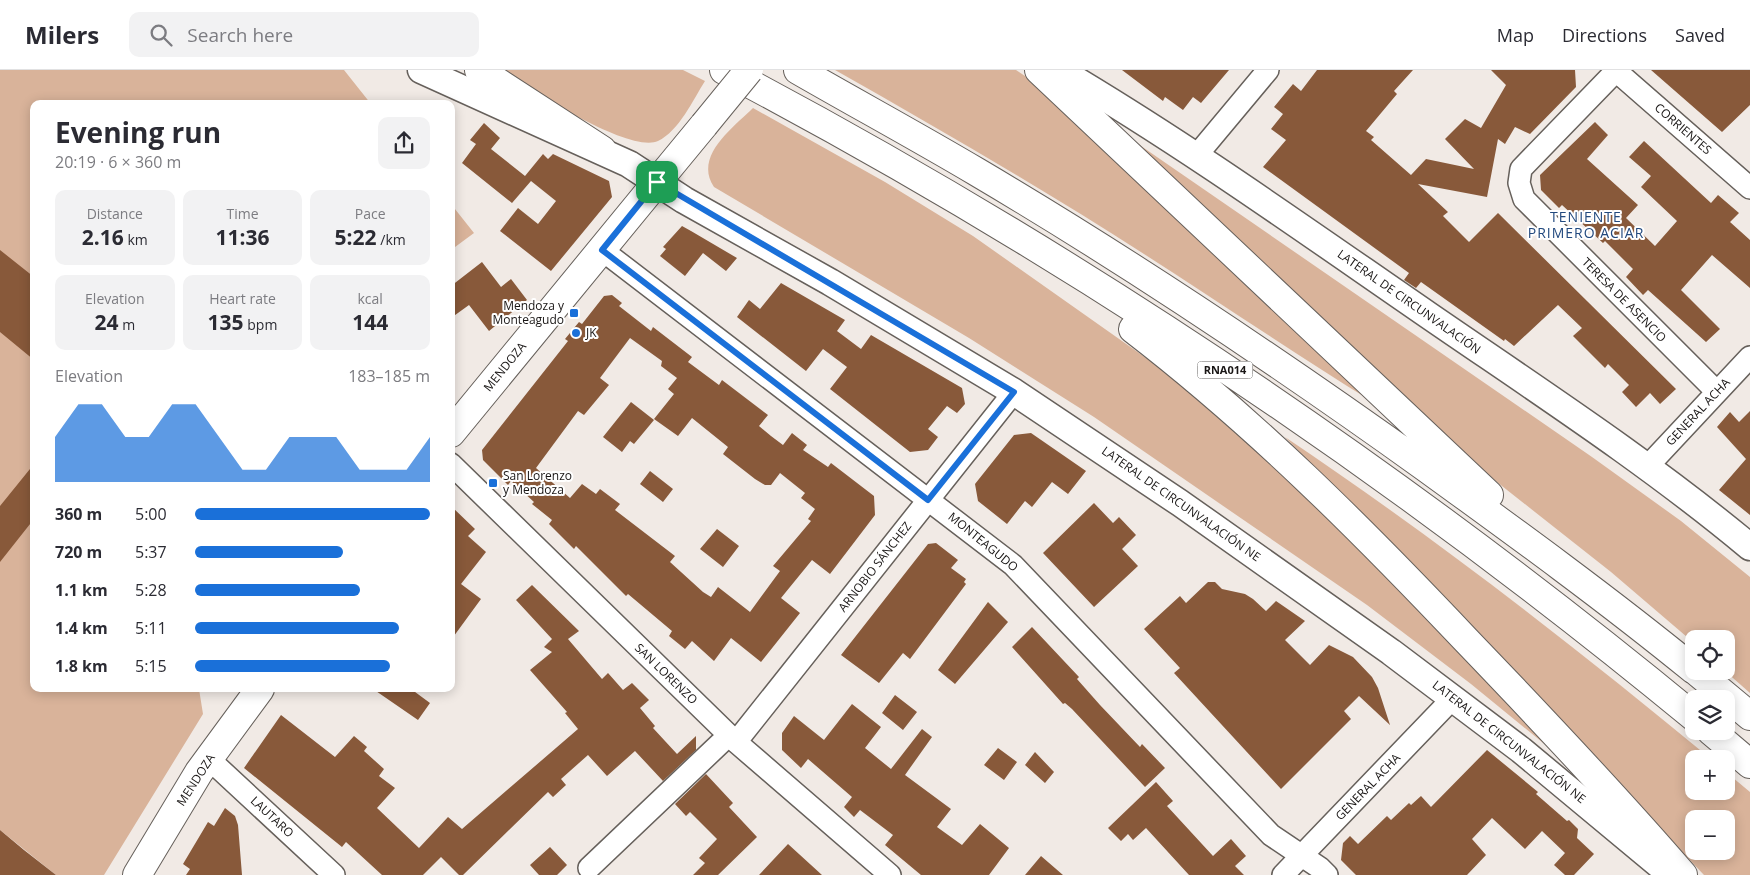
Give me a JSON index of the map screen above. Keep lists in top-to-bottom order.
{
  "streets": {
    "main road": ["MENDOZA", "RNA014"],
    "street": [
      "CORRIENTES",
      "TERESA DE ASENCIO",
      "LATERAL DE CIRCUNVALACIÓN",
      "GENERAL ACHA",
      "LATERAL DE CIRCUNVALACIÓN NE",
      "MONTEAGUDO",
      "ARNOBIO SÁNCHEZ",
      "SAN LORENZO",
      "LAUTARO"
    ]
  },
  "crossings": [
    ["CORRIENTES", "TERESA DE ASENCIO"],
    ["TERESA DE ASENCIO", "GENERAL ACHA"],
    ["LATERAL DE CIRCUNVALACIÓN", "GENERAL ACHA"],
    ["MENDOZA", "LATERAL DE CIRCUNVALACIÓN NE"],
    ["MENDOZA", "MONTEAGUDO"],
    ["MENDOZA", "LAUTARO"],
    ["GENERAL ACHA", "LATERAL DE CIRCUNVALACIÓN NE"],
    ["GENERAL ACHA", "MONTEAGUDO"],
    ["LATERAL DE CIRCUNVALACIÓN NE", "ARNOBIO SÁNCHEZ"],
    ["MONTEAGUDO", "ARNOBIO SÁNCHEZ"],
    ["ARNOBIO SÁNCHEZ", "SAN LORENZO"]
  ],
  "districts": ["TENIENTE PRIMERO ACIAR"],
  "places": {
    "transit": ["Mendoza y Monteagudo", "San Lorenzo y Mendoza"],
    "other": ["JK"]
  },
  "page": {
    "header": "Milers",
    "search": "Search here",
    "nav": ["Map", "Directions", "Saved"],
    "heading": ["Evening run", "20:19 · 6 × 360 m"],
    "stats": [
      ["Distance", "2.16 km"],
      ["Time", "11:36"],
      ["Pace", "5:22 /km"],
      ["Elevation", "24 m"],
      ["Heart rate", "135 bpm"],
      ["kcal", "144"]
    ],
    "chart": ["Elevation", "183–185 m"],
    "list": [
      {
        "name": "360 m",
        "note": "5:00"
      },
      {
        "name": "720 m",
        "note": "5:37"
      },
      {
        "name": "1.1 km",
        "note": "5:28"
      },
      {
        "name": "1.4 km",
        "note": "5:11"
      },
      {
        "name": "1.8 km",
        "note": "5:15"
      }
    ],
    "map_buttons": ["+", "−"]
  }
}
